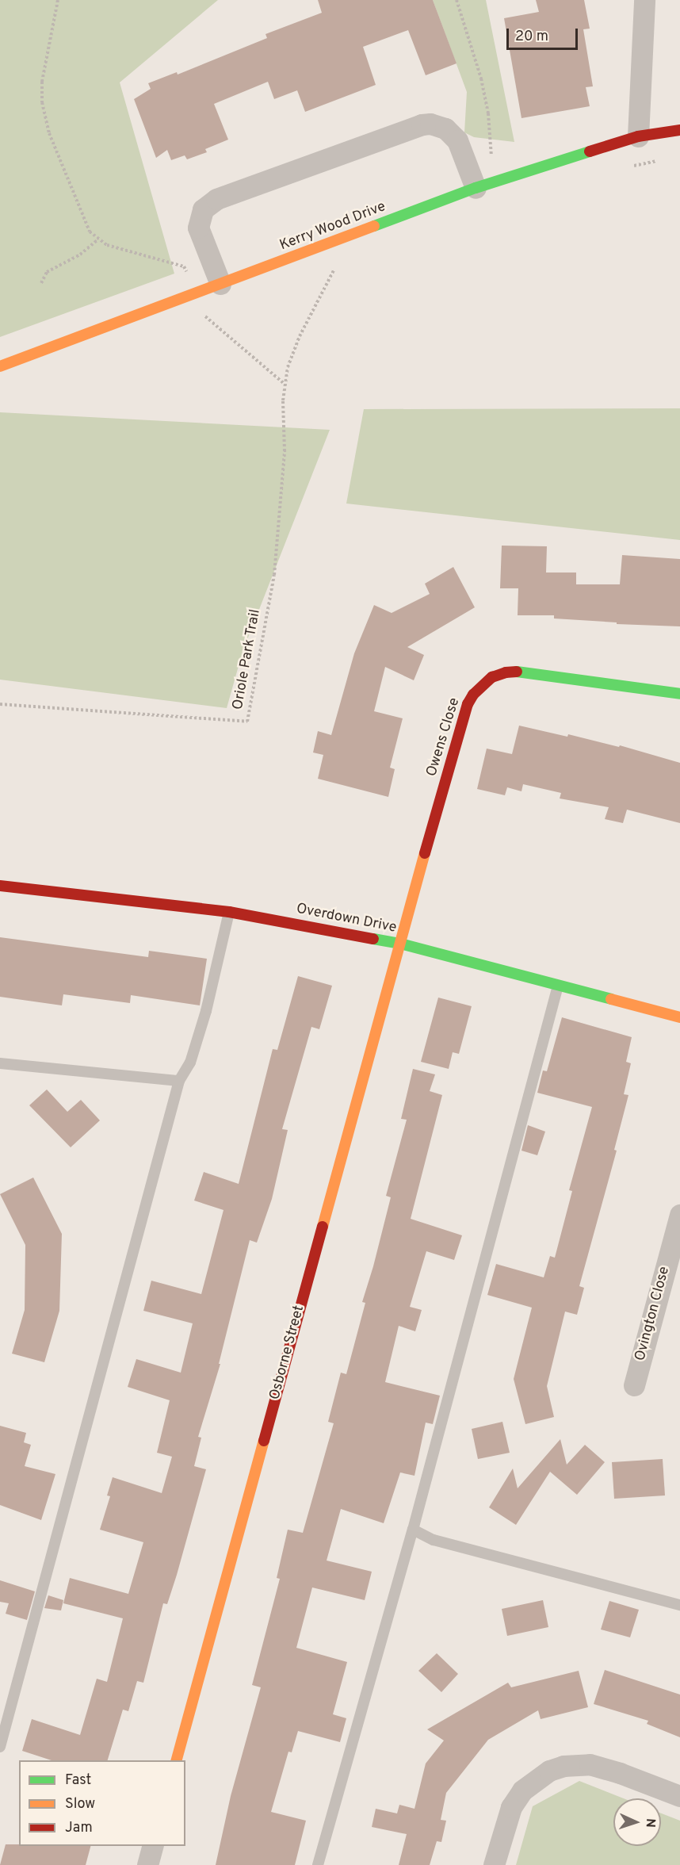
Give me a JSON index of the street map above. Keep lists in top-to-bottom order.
{
  "streets": {
    "street": [
      "Kerry Wood Drive",
      "Owens Close",
      "Overdown Drive",
      "Ovington Close",
      "Osborne Street"
    ],
    "path": ["Oriole Park Trail"]
  },
  "crossings": [
    ["Owens Close", "Overdown Drive"],
    ["Owens Close", "Osborne Street"],
    ["Overdown Drive", "Osborne Street"]
  ],
  "legend": ["Fast", "Slow", "Jam"],
  "scale_bar": "20 m",
  "north": "right"
}
